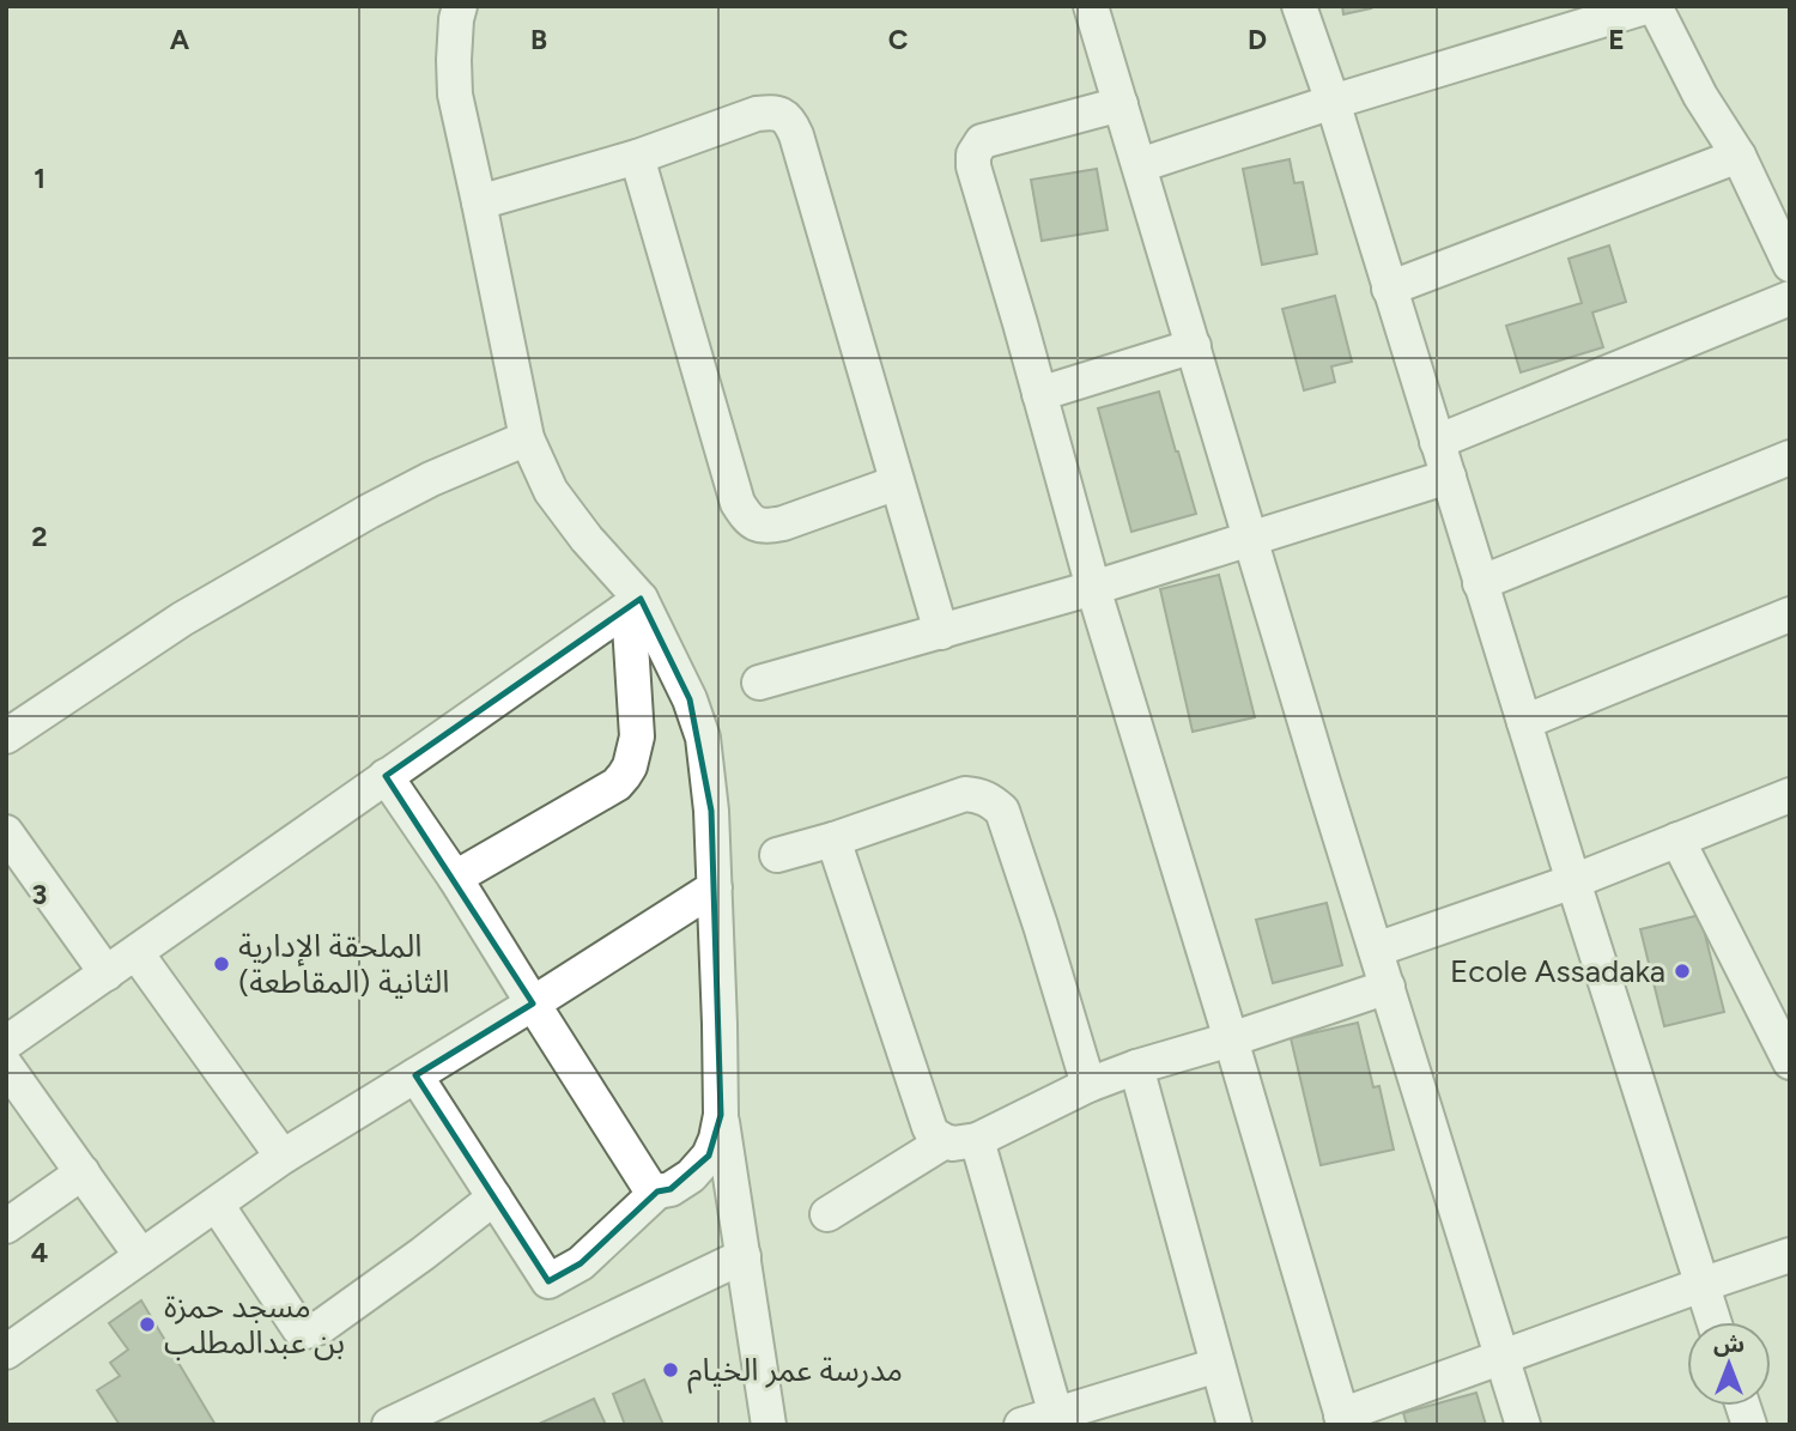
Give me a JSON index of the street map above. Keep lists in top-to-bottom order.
{
  "places": [
    "الملحقة الإدارية الثانية (المقاطعة)",
    "Ecole Assadaka",
    "مسجد حمزة بن عبدالمطلب",
    "مدرسة عمر الخيام"
  ],
  "north": "top",
  "grid": {
    "columns": [
      "A",
      "B",
      "C",
      "D",
      "E"
    ],
    "rows": [
      "1",
      "2",
      "3",
      "4"
    ]
  }
}
